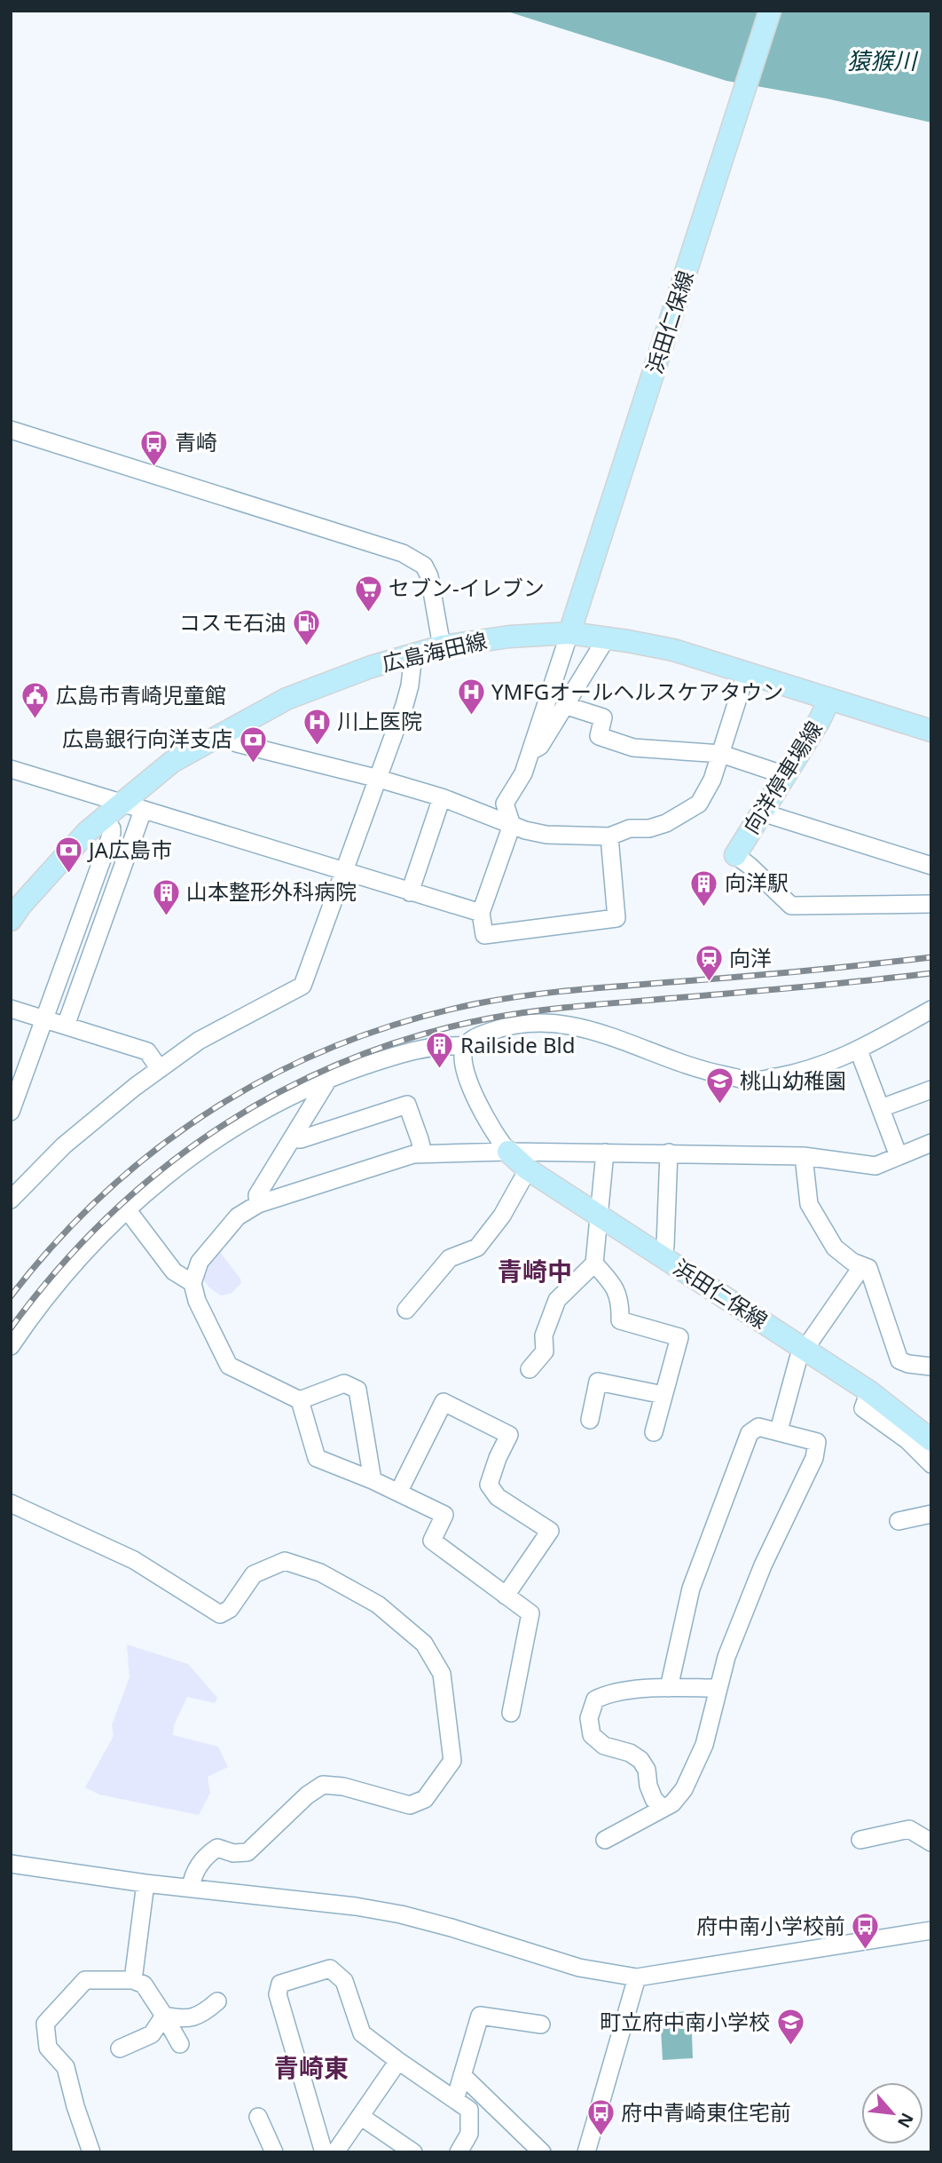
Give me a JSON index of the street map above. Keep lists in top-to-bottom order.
{
  "streets": {
    "main road": ["浜田仁保線", "広島海田線", "向洋停車場線"]
  },
  "crossings": [
    ["浜田仁保線", "広島海田線"],
    ["広島海田線", "向洋停車場線"]
  ],
  "districts": ["青崎中", "青崎東"],
  "water": ["猿猴川"],
  "places": {
    "bus stop": ["青崎", "府中南小学校前", "府中青崎東住宅前"],
    "supermarket": ["セブン-イレブン"],
    "fuel station": ["コスモ石油"],
    "hospital": ["YMFGオールヘルスケアタウン", "川上医院"],
    "public building": ["広島市青崎児童館"],
    "bank": ["広島銀行向洋支店", "JA広島市"],
    "building": ["向洋駅", "山本整形外科病院", "Railside Bld"],
    "station": ["向洋"],
    "school or university": ["桃山幼稚園", "町立府中南小学校"]
  },
  "north": "bottom right"
}
